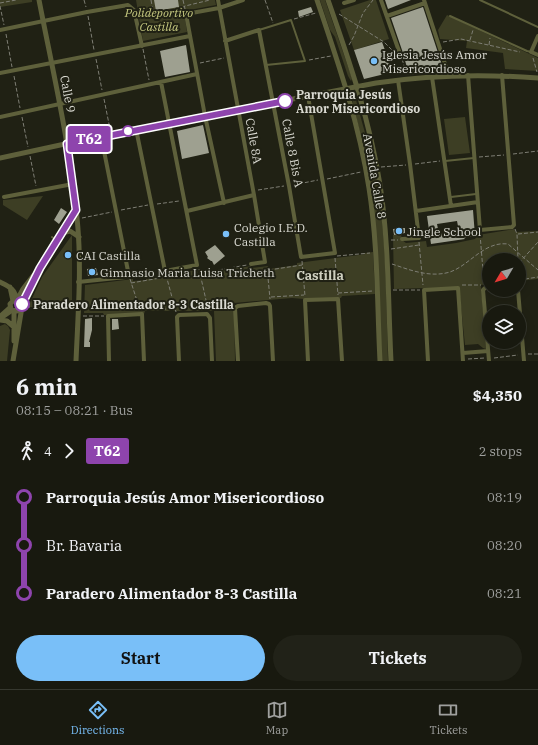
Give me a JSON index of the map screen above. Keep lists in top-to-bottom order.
{
  "streets": {
    "street": [
      "Calle 9",
      "Calle 8A",
      "Calle 8 Bis A",
      "Avenida Calle 8"
    ]
  },
  "districts": ["Castilla"],
  "parks": ["Polideportivo Castilla"],
  "places": [
    "Iglesia Jesús Amor Misericordioso",
    "Parroquia Jesús Amor Misericordioso",
    "Jingle School",
    "Colegio I.E.D. Castilla",
    "CAI Castilla",
    "Gimnasio Maria Luisa Tricheth",
    "Paradero Alimentador 8-3 Castilla"
  ],
  "lines": ["bus line T62"],
  "north": "bottom left",
  "page": {
    "on_map": "T62",
    "heading": ["6 min", "08:15 – 08:21 · Bus", "$4,350"],
    "legs": ["4", "T62", "2 stops"],
    "list": [
      {
        "name": "Parroquia Jesús Amor Misericordioso",
        "value": "08:19"
      },
      {
        "name": "Br. Bavaria",
        "value": "08:20"
      },
      {
        "name": "Paradero Alimentador 8-3 Castilla",
        "value": "08:21"
      }
    ],
    "buttons": ["Start", "Tickets"],
    "tabs": ["Directions", "Map", "Tickets"]
  }
}
